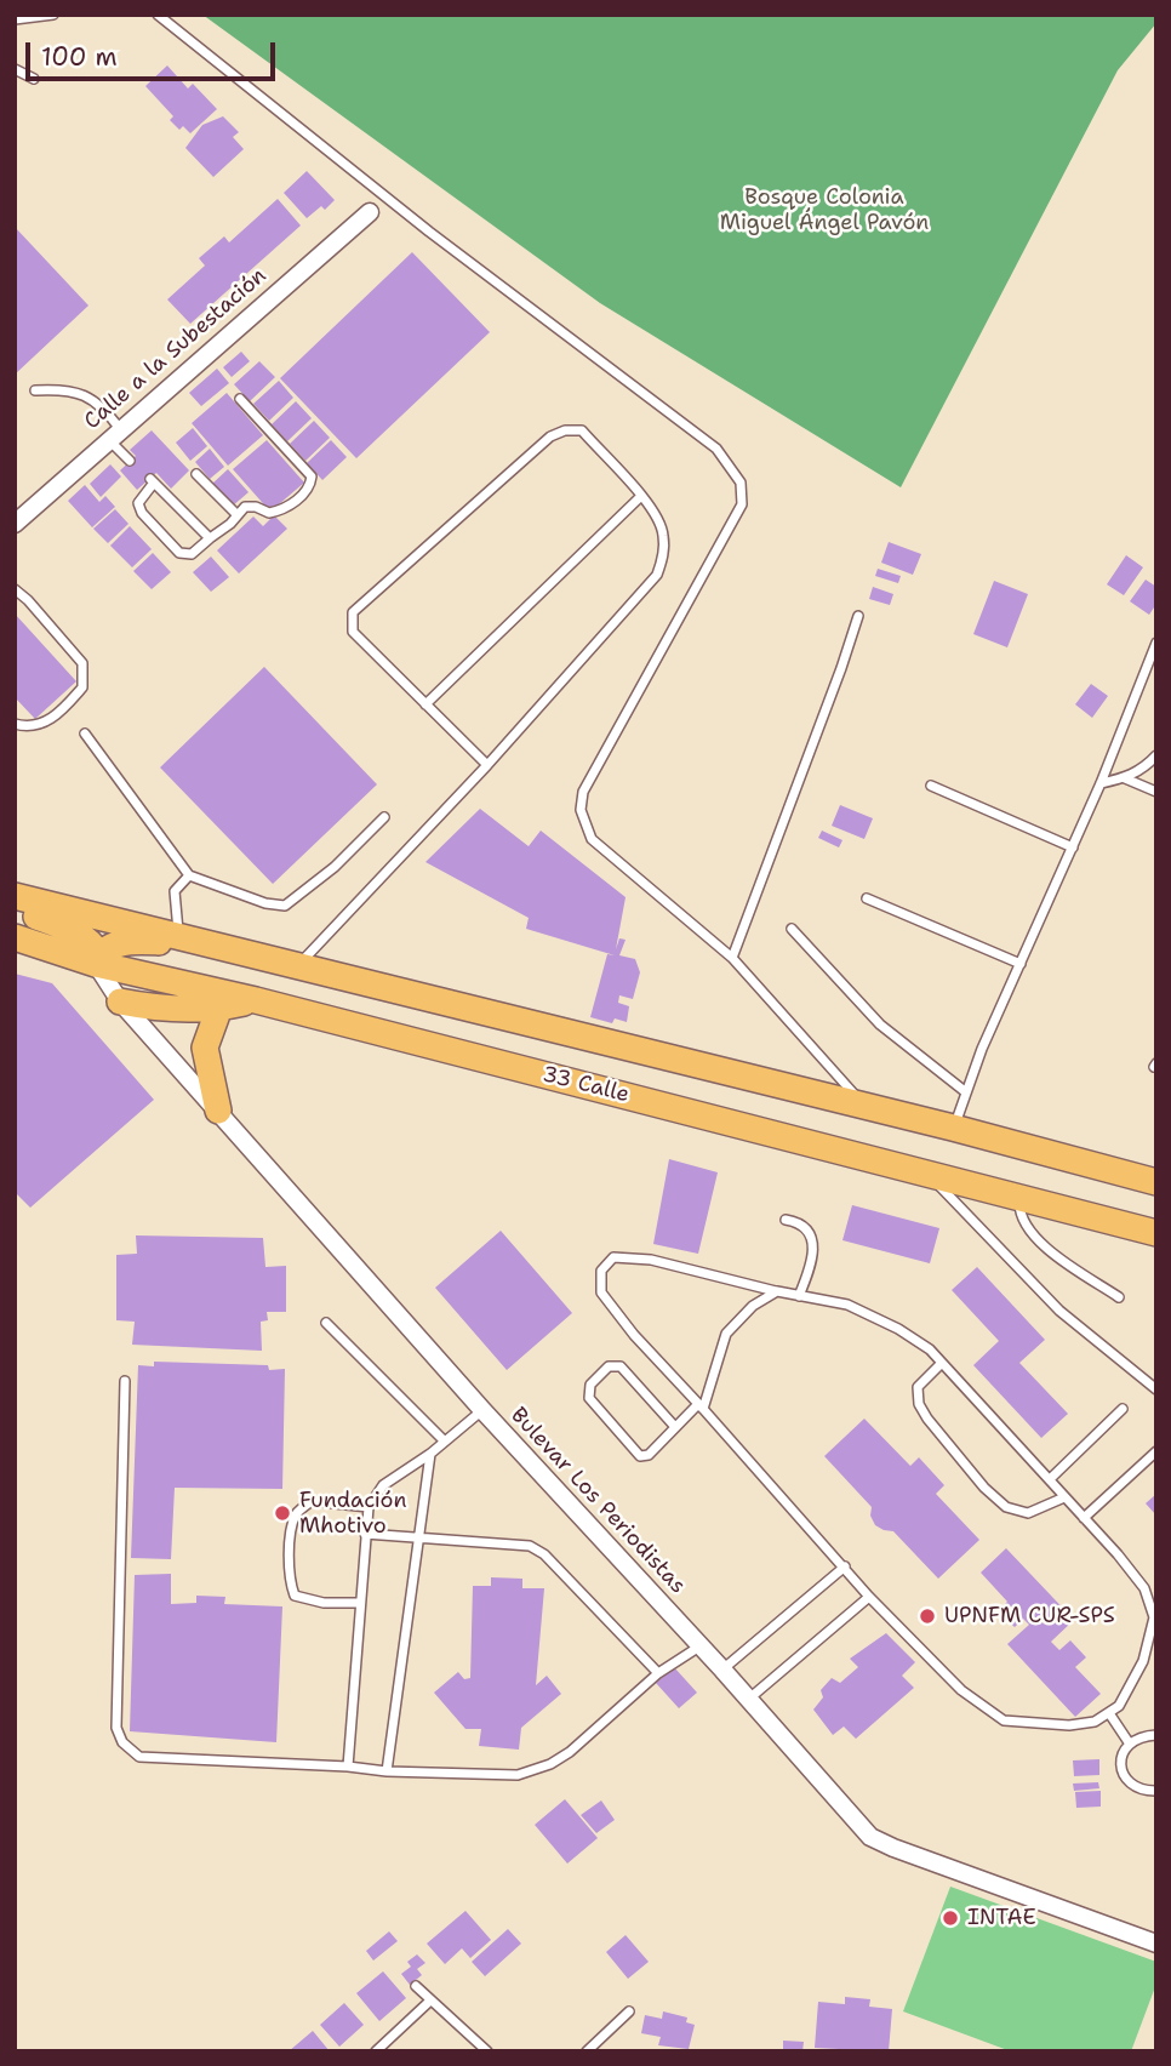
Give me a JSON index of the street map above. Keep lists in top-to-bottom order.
{
  "streets": {
    "main road": ["33 Calle"],
    "street": ["Calle a la Subestación", "Bulevar Los Periodistas"]
  },
  "crossings": [
    ["33 Calle", "Bulevar Los Periodistas"]
  ],
  "parks": ["Bosque Colonia Miguel Ángel Pavón"],
  "places": ["Fundación Mhotivo", "UPNFM CUR-SPS", "INTAE"],
  "scale_bar": "100 m"
}
